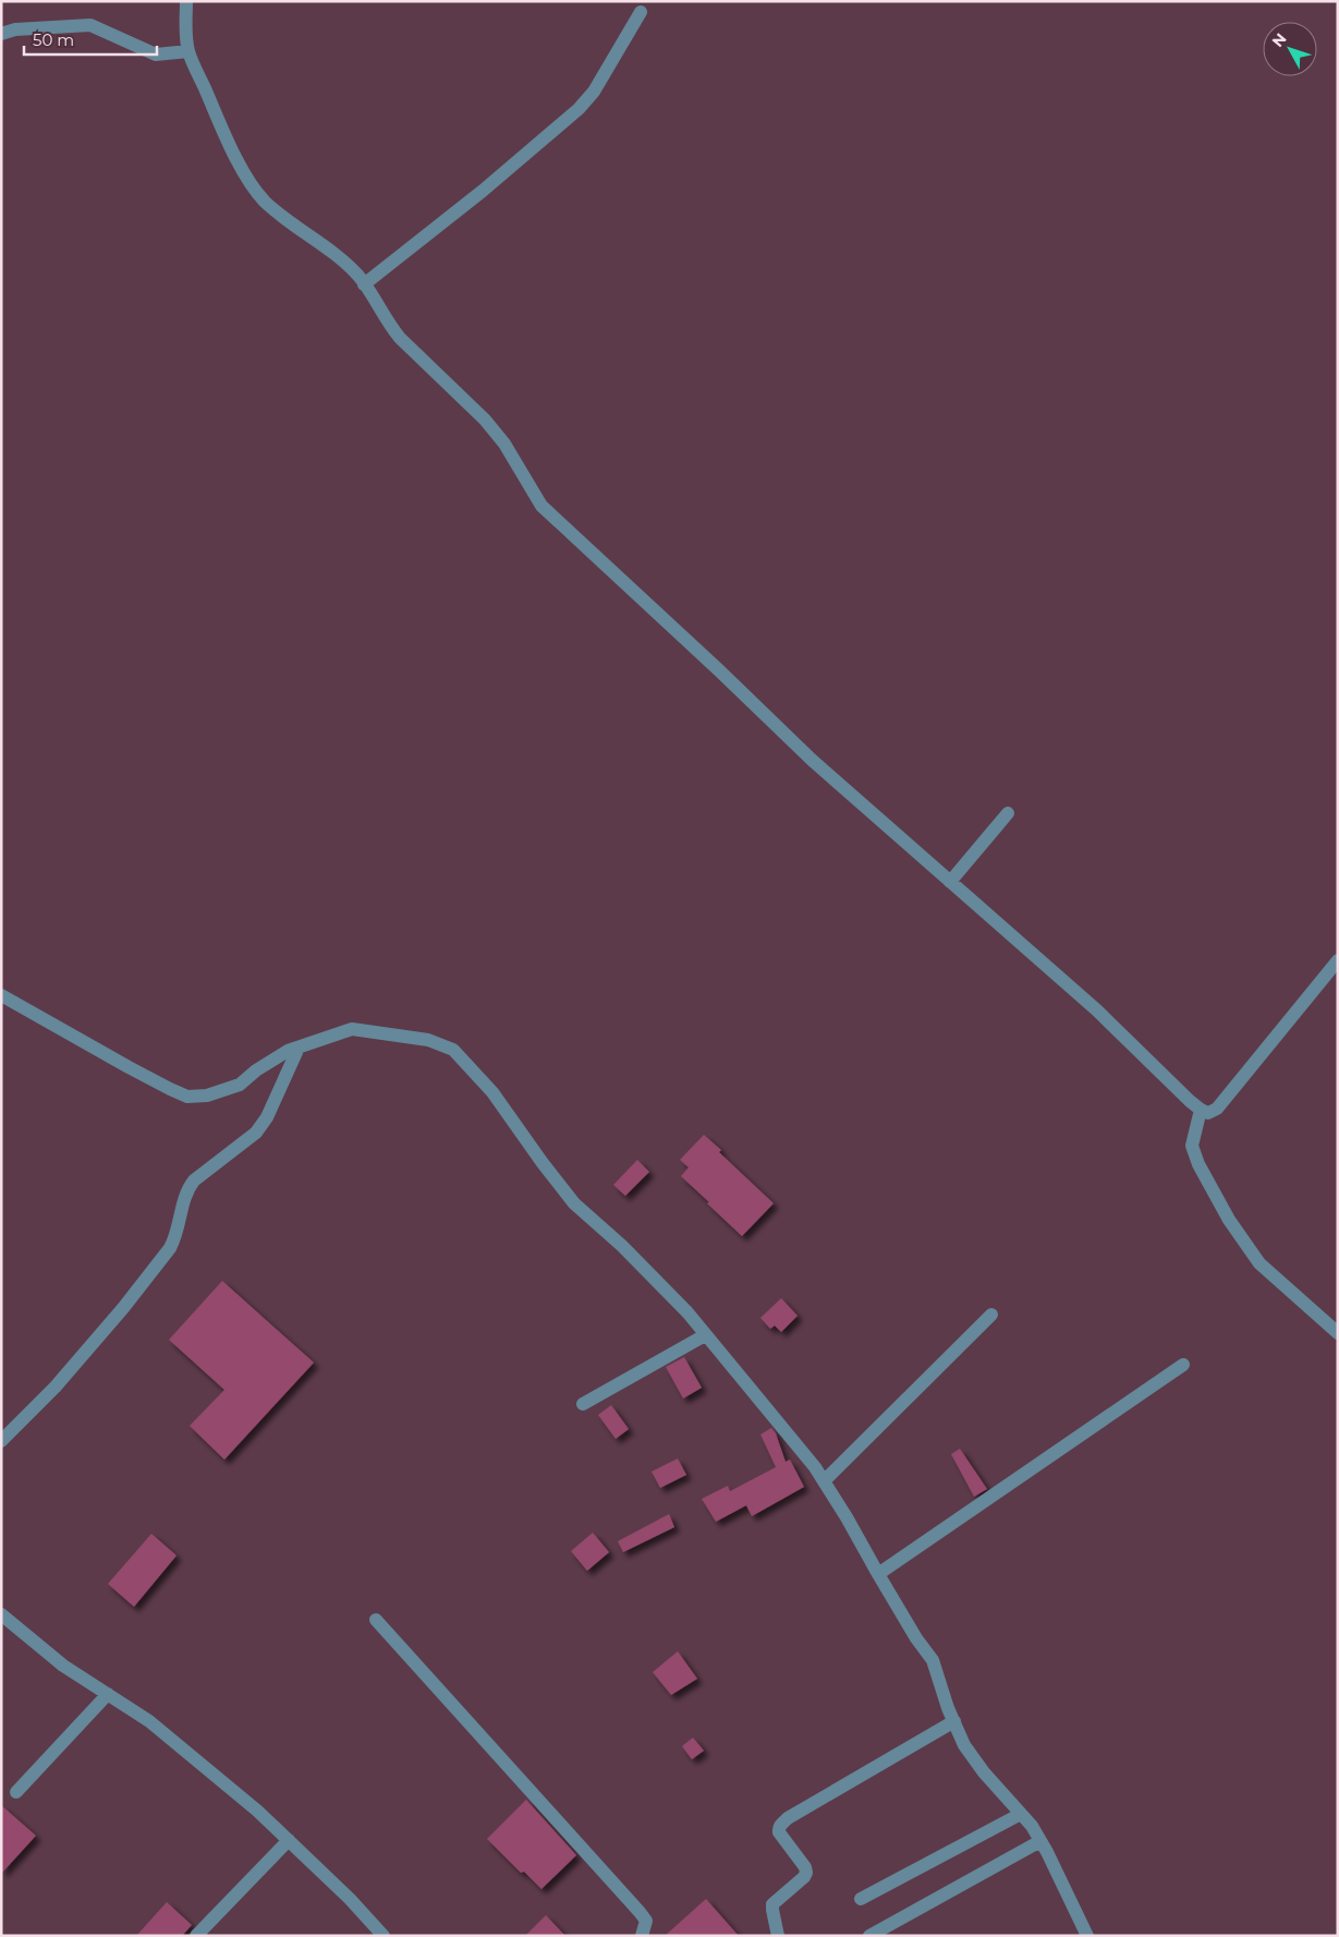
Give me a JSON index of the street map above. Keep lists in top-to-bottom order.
{
  "scale_bar": "50 m",
  "north": "top left"
}
